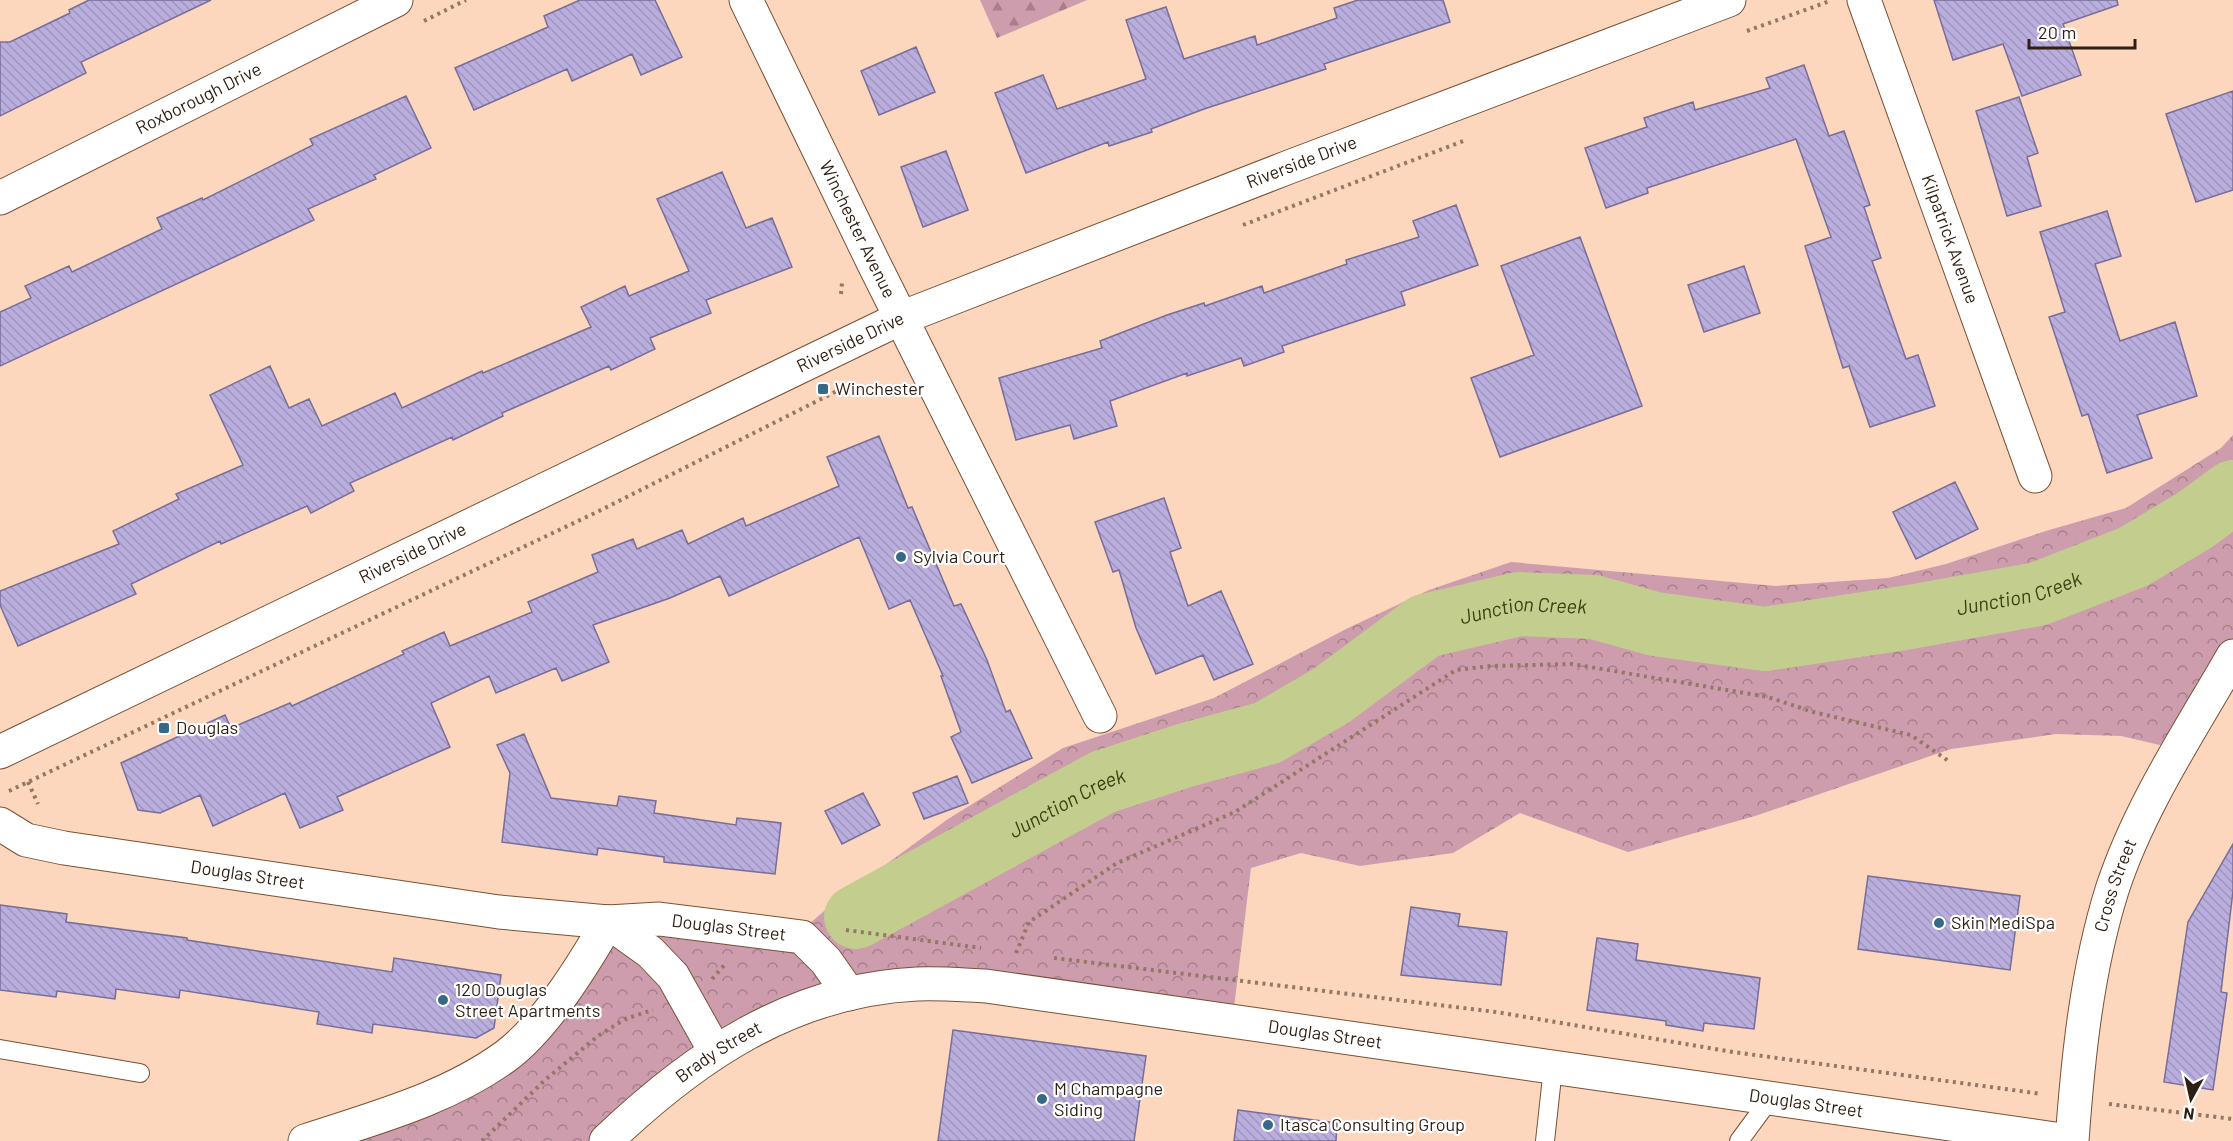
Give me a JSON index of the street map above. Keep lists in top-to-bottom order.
{
  "streets": {
    "street": [
      "Roxborough Drive",
      "Riverside Drive",
      "Winchester Avenue",
      "Kilpatrick Avenue",
      "Douglas Street",
      "Cross Street",
      "Brady Street"
    ]
  },
  "crossings": [
    ["Riverside Drive", "Winchester Avenue"],
    ["Douglas Street", "Cross Street"],
    ["Douglas Street", "Brady Street"]
  ],
  "water": ["Junction Creek"],
  "places": {
    "transit": ["Winchester", "Douglas"],
    "other": [
      "Sylvia Court",
      "Skin MediSpa",
      "120 Douglas Street Apartments",
      "M Champagne Siding",
      "Itasca Consulting Group"
    ]
  },
  "scale_bar": "20 m",
  "north": "bottom"
}
